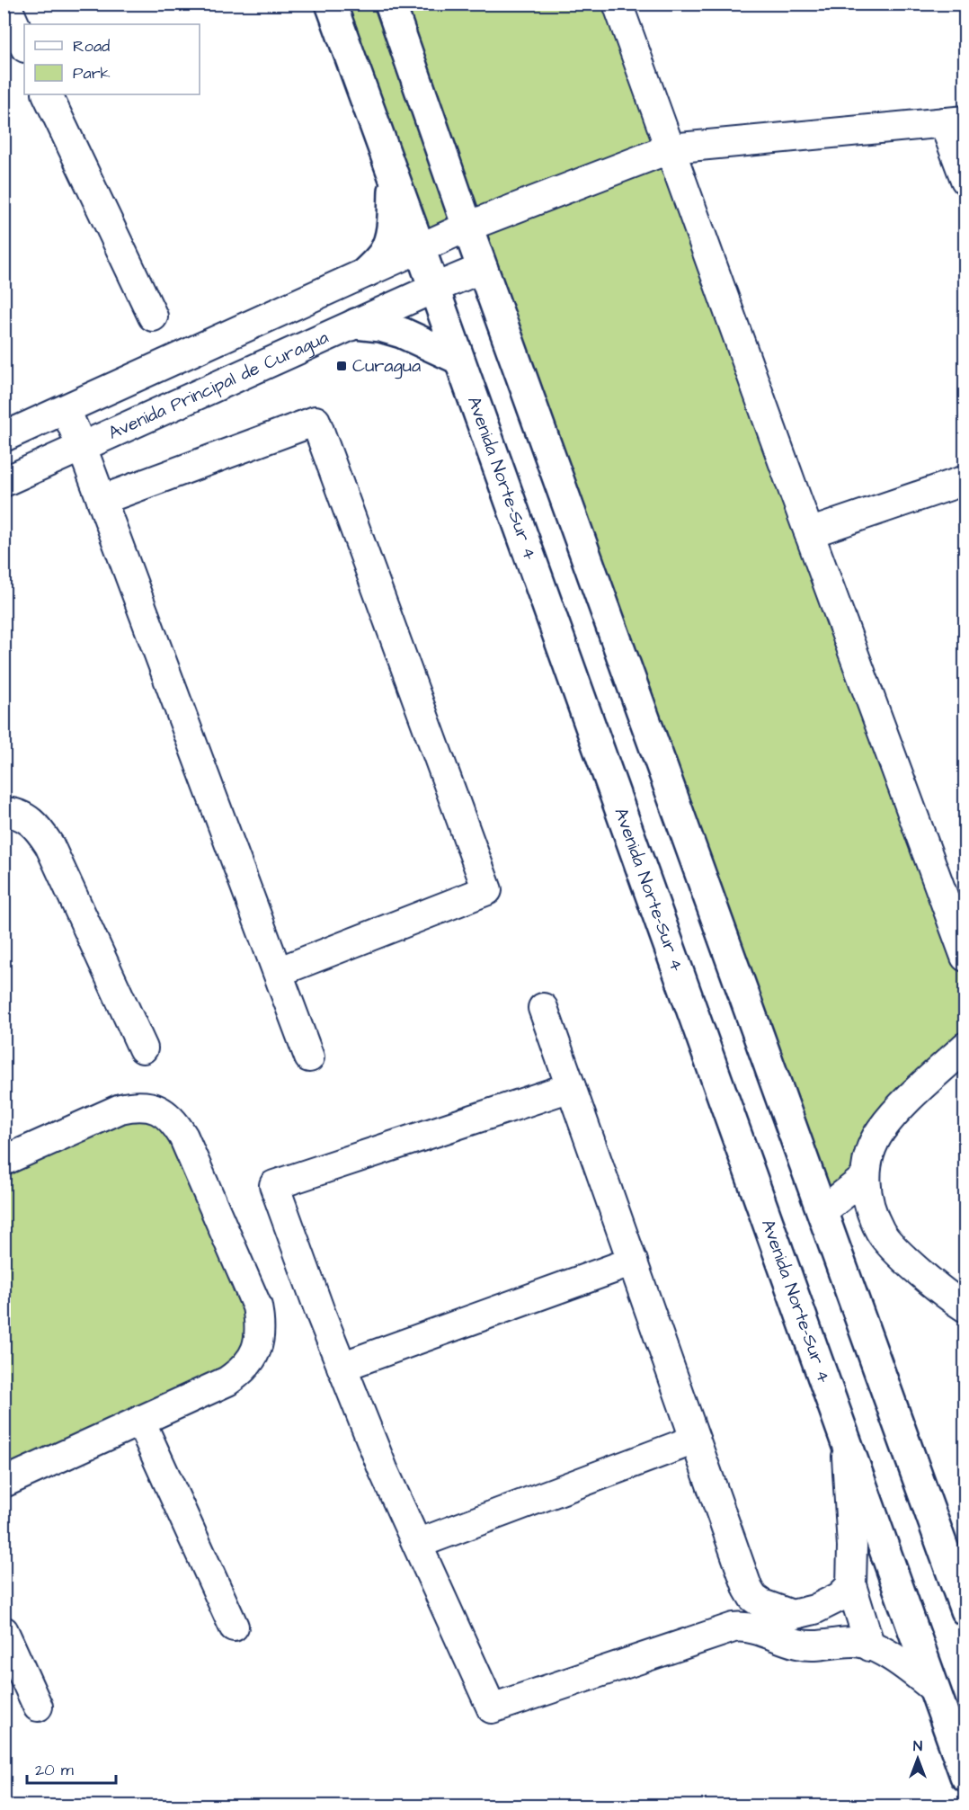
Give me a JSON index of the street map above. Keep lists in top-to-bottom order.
{
  "streets": {
    "main road": ["Avenida Norte-Sur 4"],
    "street": ["Avenida Principal de Curagua"]
  },
  "crossings": [
    ["Avenida Principal de Curagua", "Avenida Norte-Sur 4"]
  ],
  "places": {
    "transit": ["Curagua"]
  },
  "legend": ["Road", "Park"],
  "scale_bar": "20 m",
  "north": "top"
}
